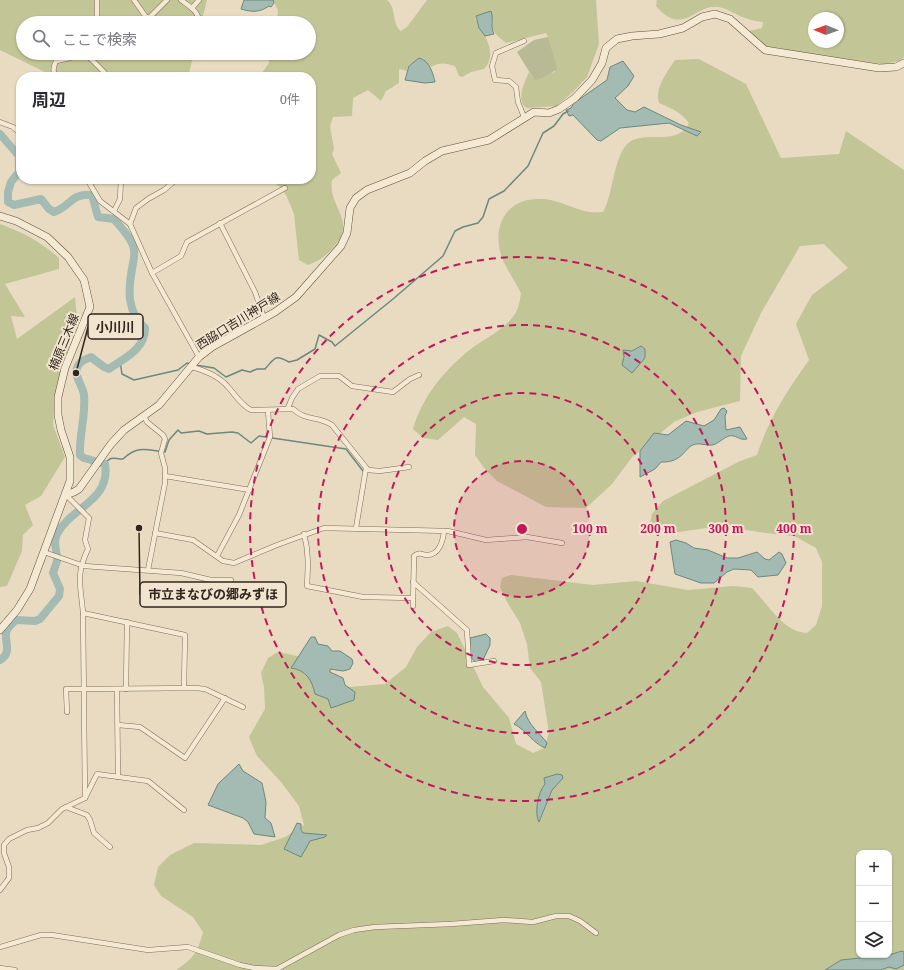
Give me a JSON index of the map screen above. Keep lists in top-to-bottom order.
{
  "streets": {
    "main road": ["西脇口吉川神戸線", "楠原三木線"]
  },
  "crossings": [
    ["西脇口吉川神戸線", "楠原三木線"]
  ],
  "places": ["小川川", "市立まなびの郷みずほ"],
  "north": "left",
  "page": {
    "search": "ここで検索",
    "heading": ["周辺", "0件"],
    "map_buttons": ["+", "−"]
  },
  "rings": [
    "100 m",
    "200 m",
    "300 m",
    "400 m"
  ]
}
